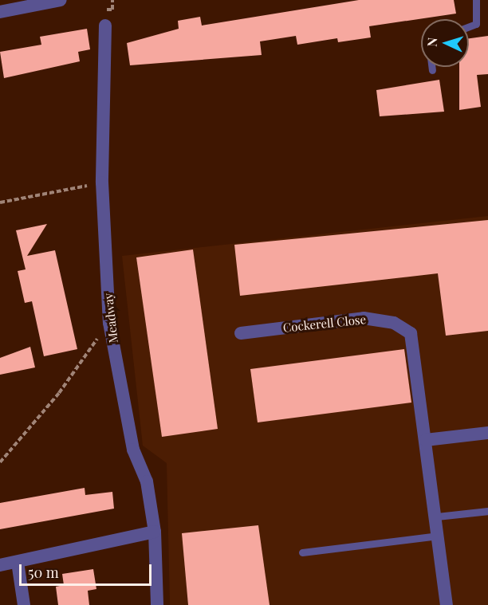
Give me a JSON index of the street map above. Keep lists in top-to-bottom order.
{
  "streets": {
    "street": ["Meadway", "Cockerell Close"]
  },
  "scale_bar": "50 m",
  "north": "left"
}
